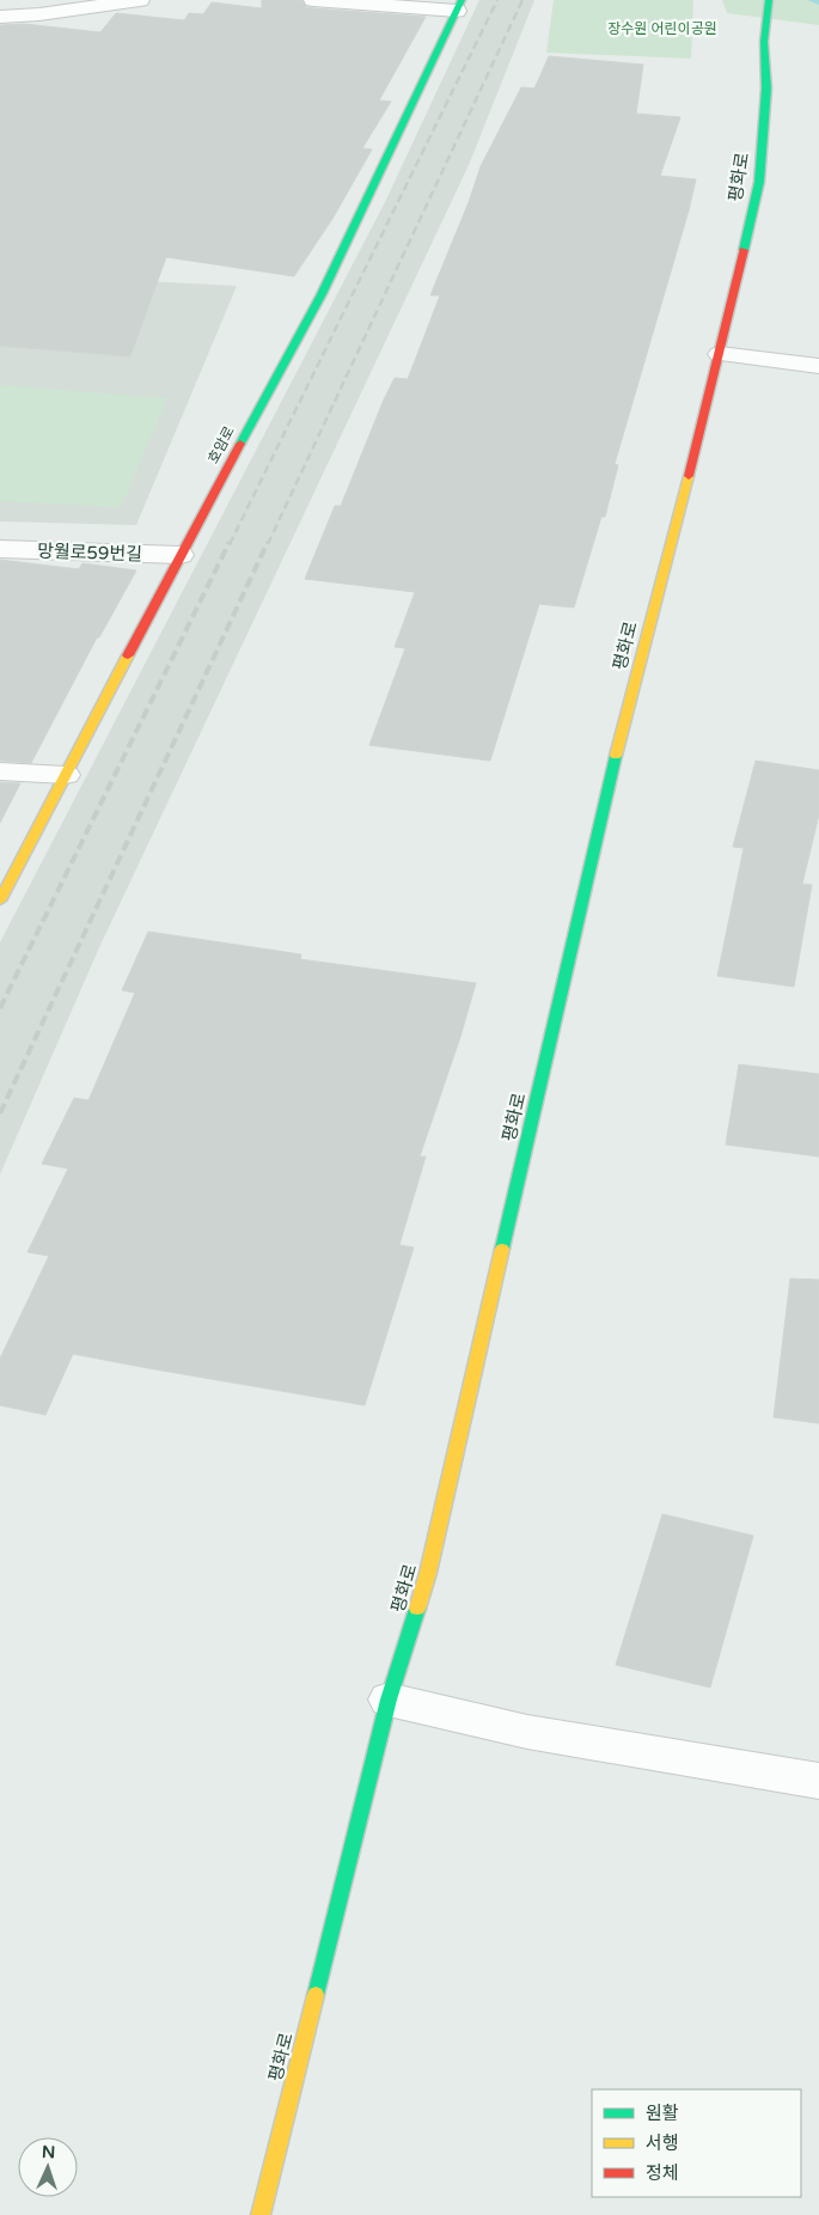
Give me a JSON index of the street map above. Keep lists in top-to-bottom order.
{
  "streets": {
    "main road": ["평화로", "호암로"],
    "street": ["망월로59번길"]
  },
  "crossings": [
    ["호암로", "망월로59번길"]
  ],
  "parks": ["장수원 어린이공원"],
  "legend": ["원활", "서행", "정체"],
  "north": "top"
}
